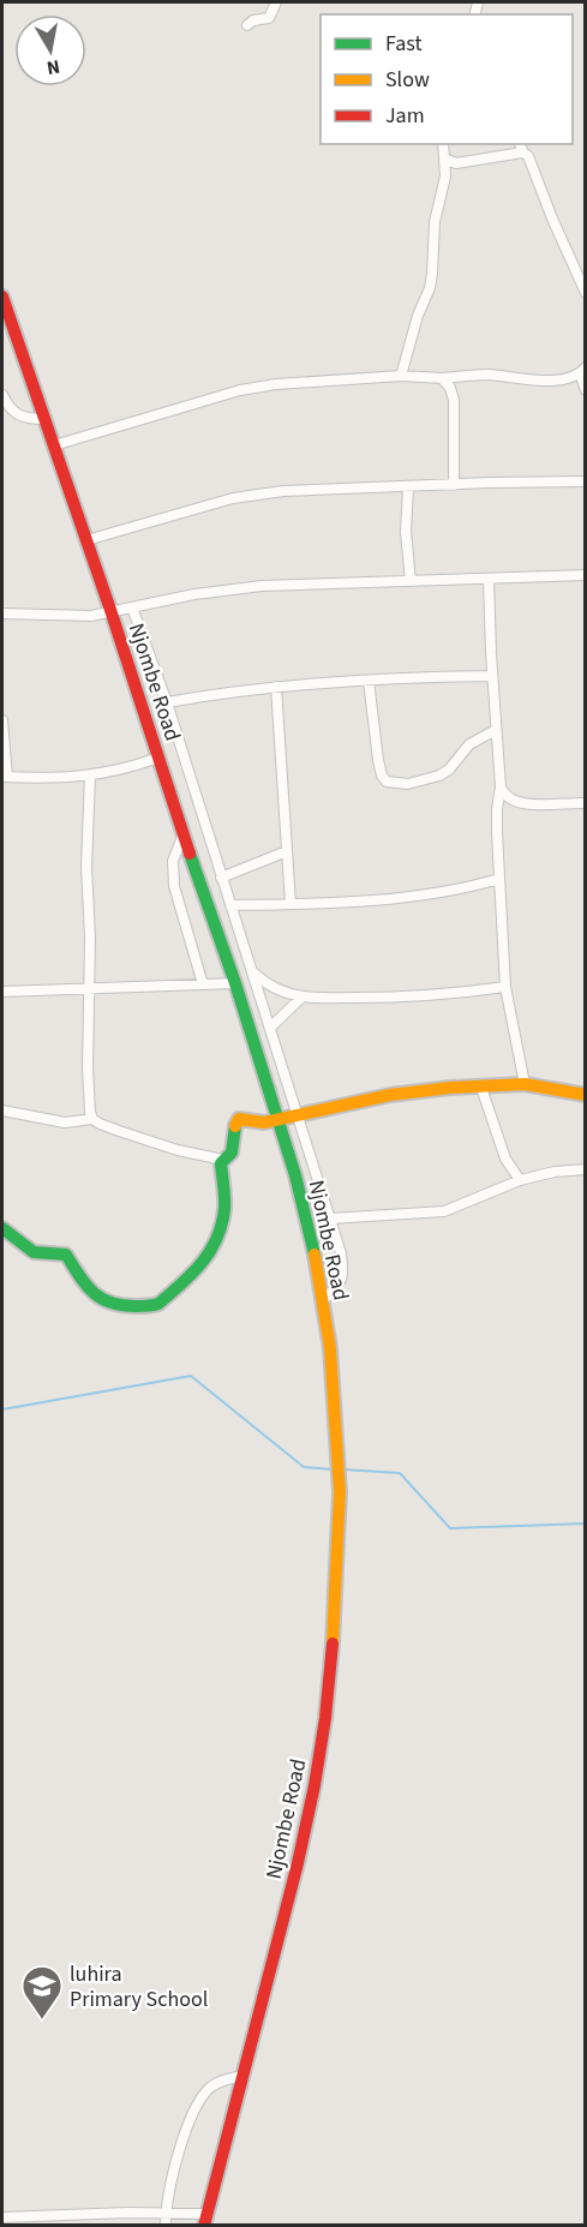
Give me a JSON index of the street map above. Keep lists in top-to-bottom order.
{
  "streets": {
    "main road": ["Njombe Road"]
  },
  "places": {
    "school or university": ["luhira Primary School"]
  },
  "legend": ["Fast", "Slow", "Jam"],
  "north": "bottom"
}
